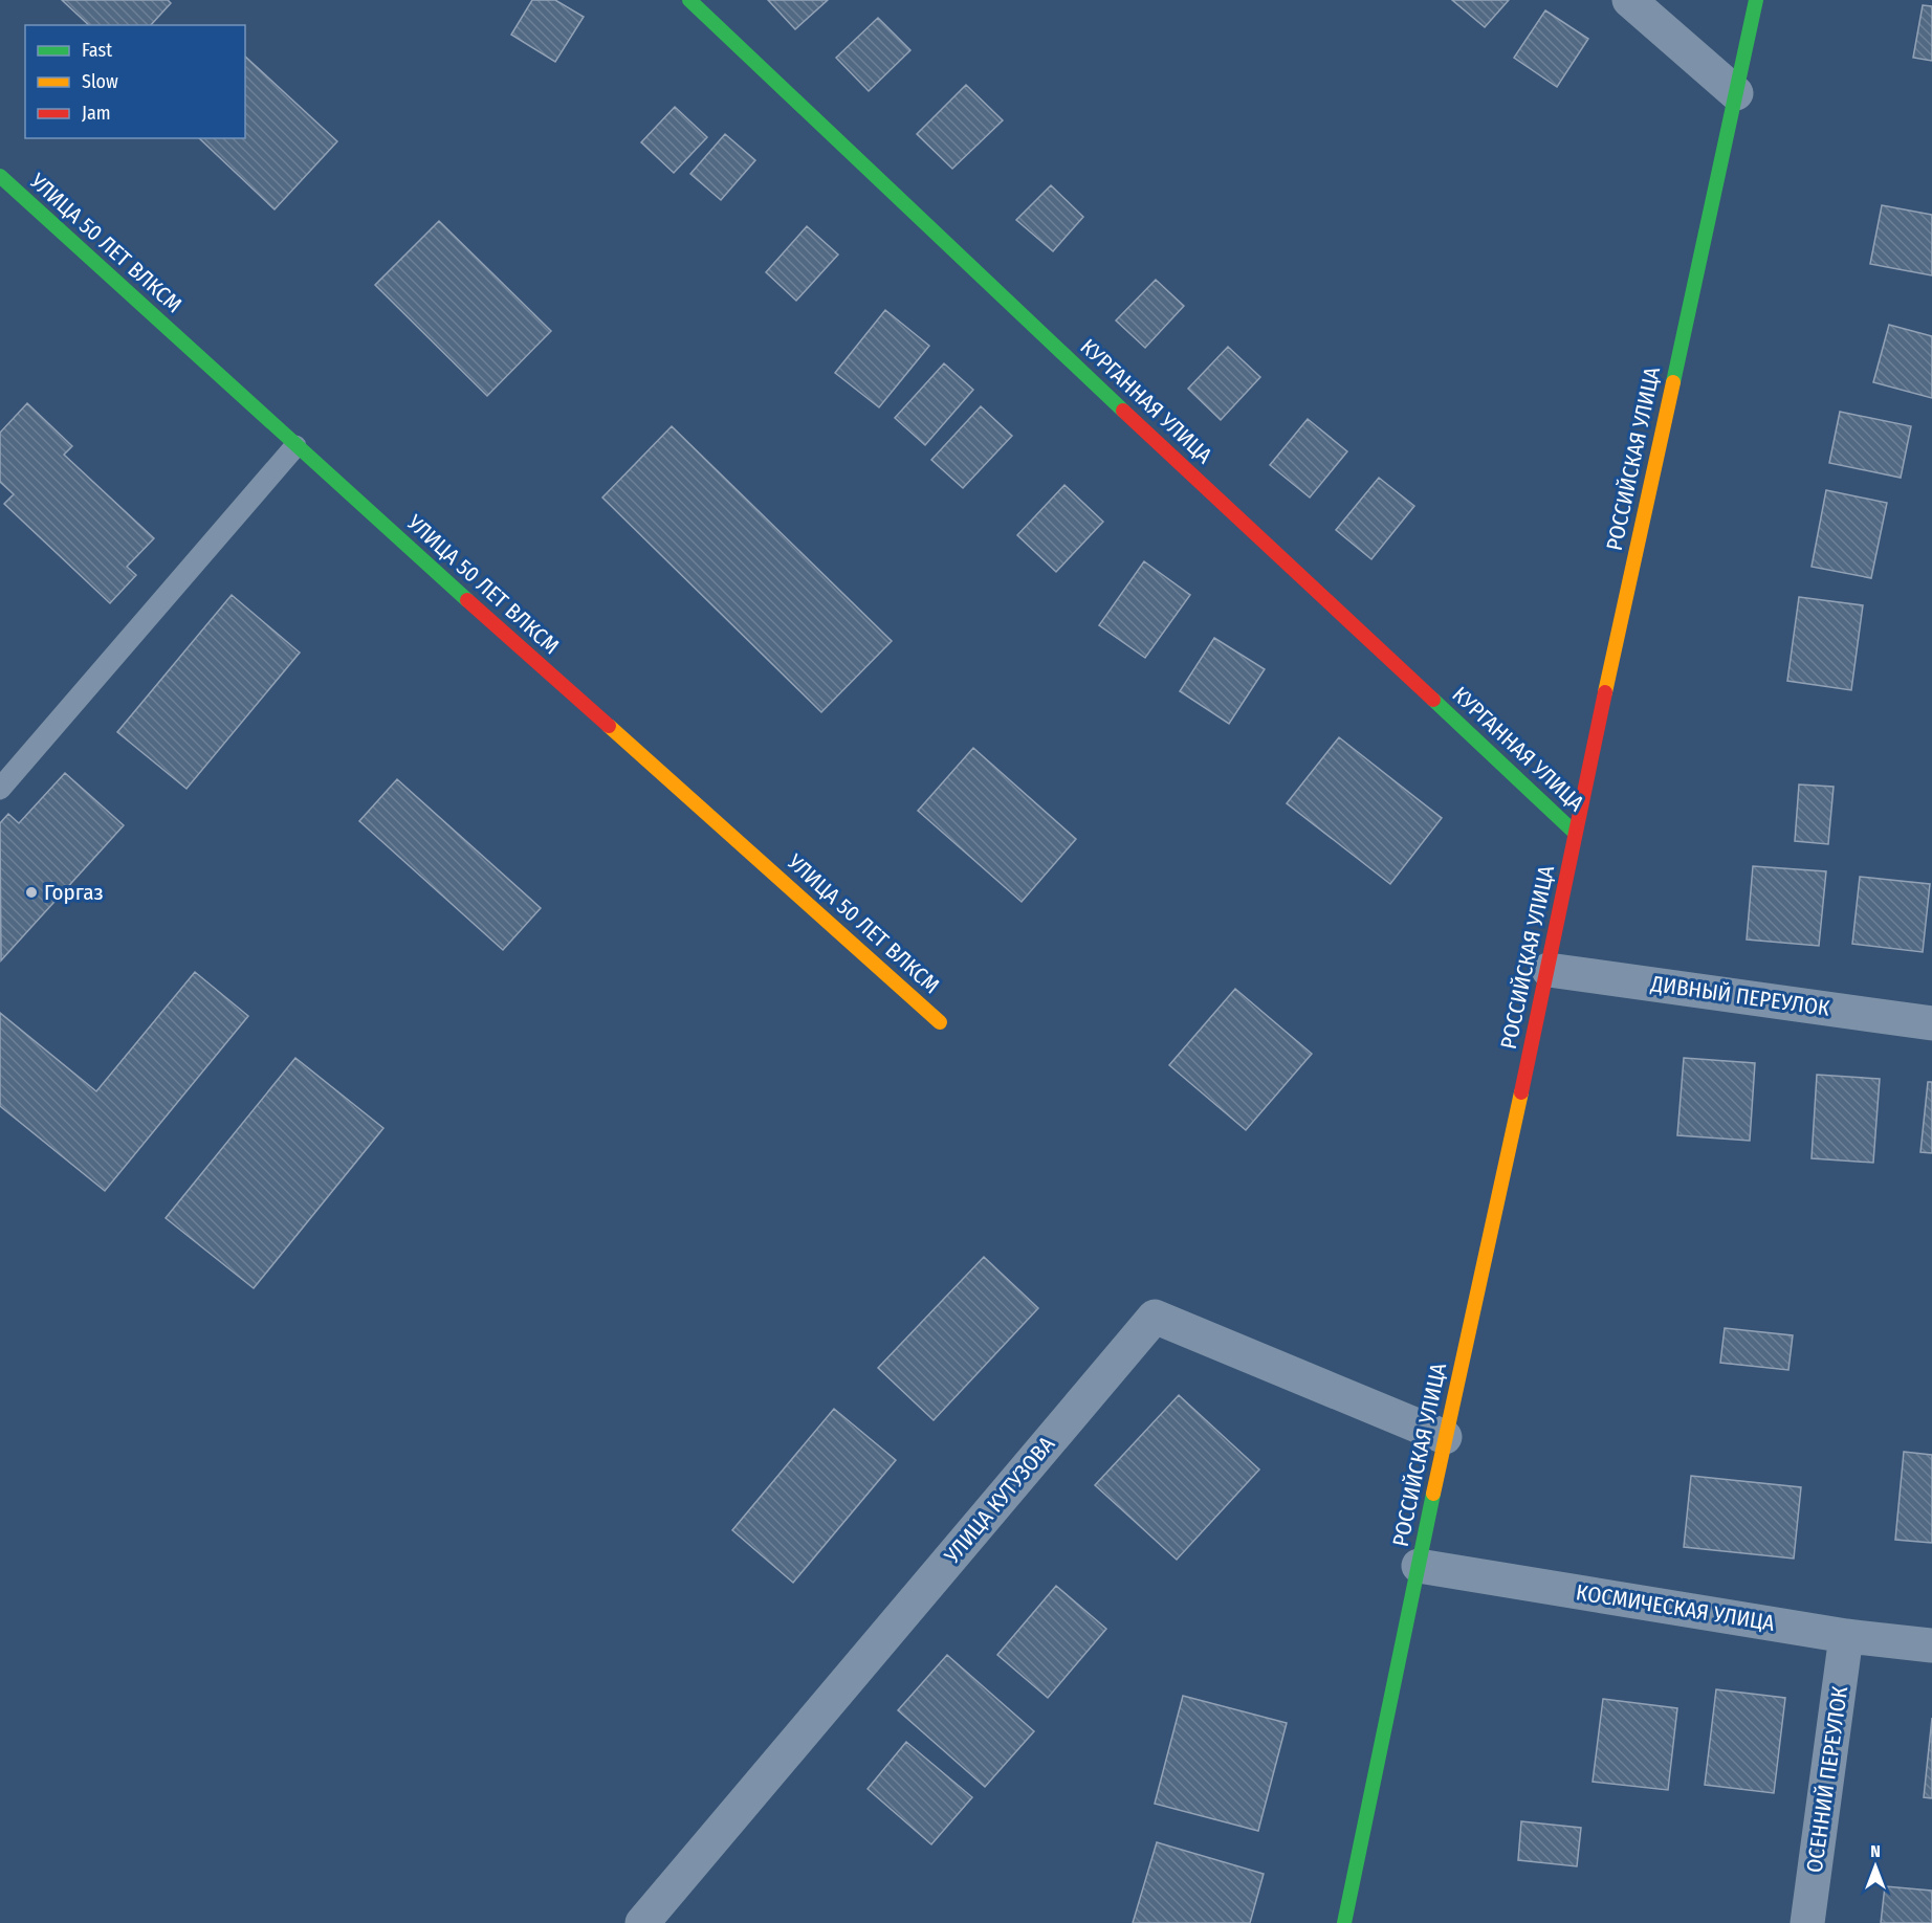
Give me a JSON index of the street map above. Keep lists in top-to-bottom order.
{
  "streets": {
    "street": [
      "УЛИЦА 50 ЛЕТ ВЛКСМ",
      "КУРГАННАЯ УЛИЦА",
      "РОССИЙСКАЯ УЛИЦА",
      "ДИВНЫЙ ПЕРЕУЛОК",
      "УЛИЦА КУТУЗОВА",
      "КОСМИЧЕСКАЯ УЛИЦА",
      "ОСЕННИЙ ПЕРЕУЛОК"
    ]
  },
  "crossings": [
    ["КУРГАННАЯ УЛИЦА", "РОССИЙСКАЯ УЛИЦА"],
    ["РОССИЙСКАЯ УЛИЦА", "ДИВНЫЙ ПЕРЕУЛОК"],
    ["РОССИЙСКАЯ УЛИЦА", "УЛИЦА КУТУЗОВА"],
    ["РОССИЙСКАЯ УЛИЦА", "КОСМИЧЕСКАЯ УЛИЦА"],
    ["КОСМИЧЕСКАЯ УЛИЦА", "ОСЕННИЙ ПЕРЕУЛОК"]
  ],
  "places": ["Горгаз"],
  "legend": ["Fast", "Slow", "Jam"],
  "north": "top"
}
